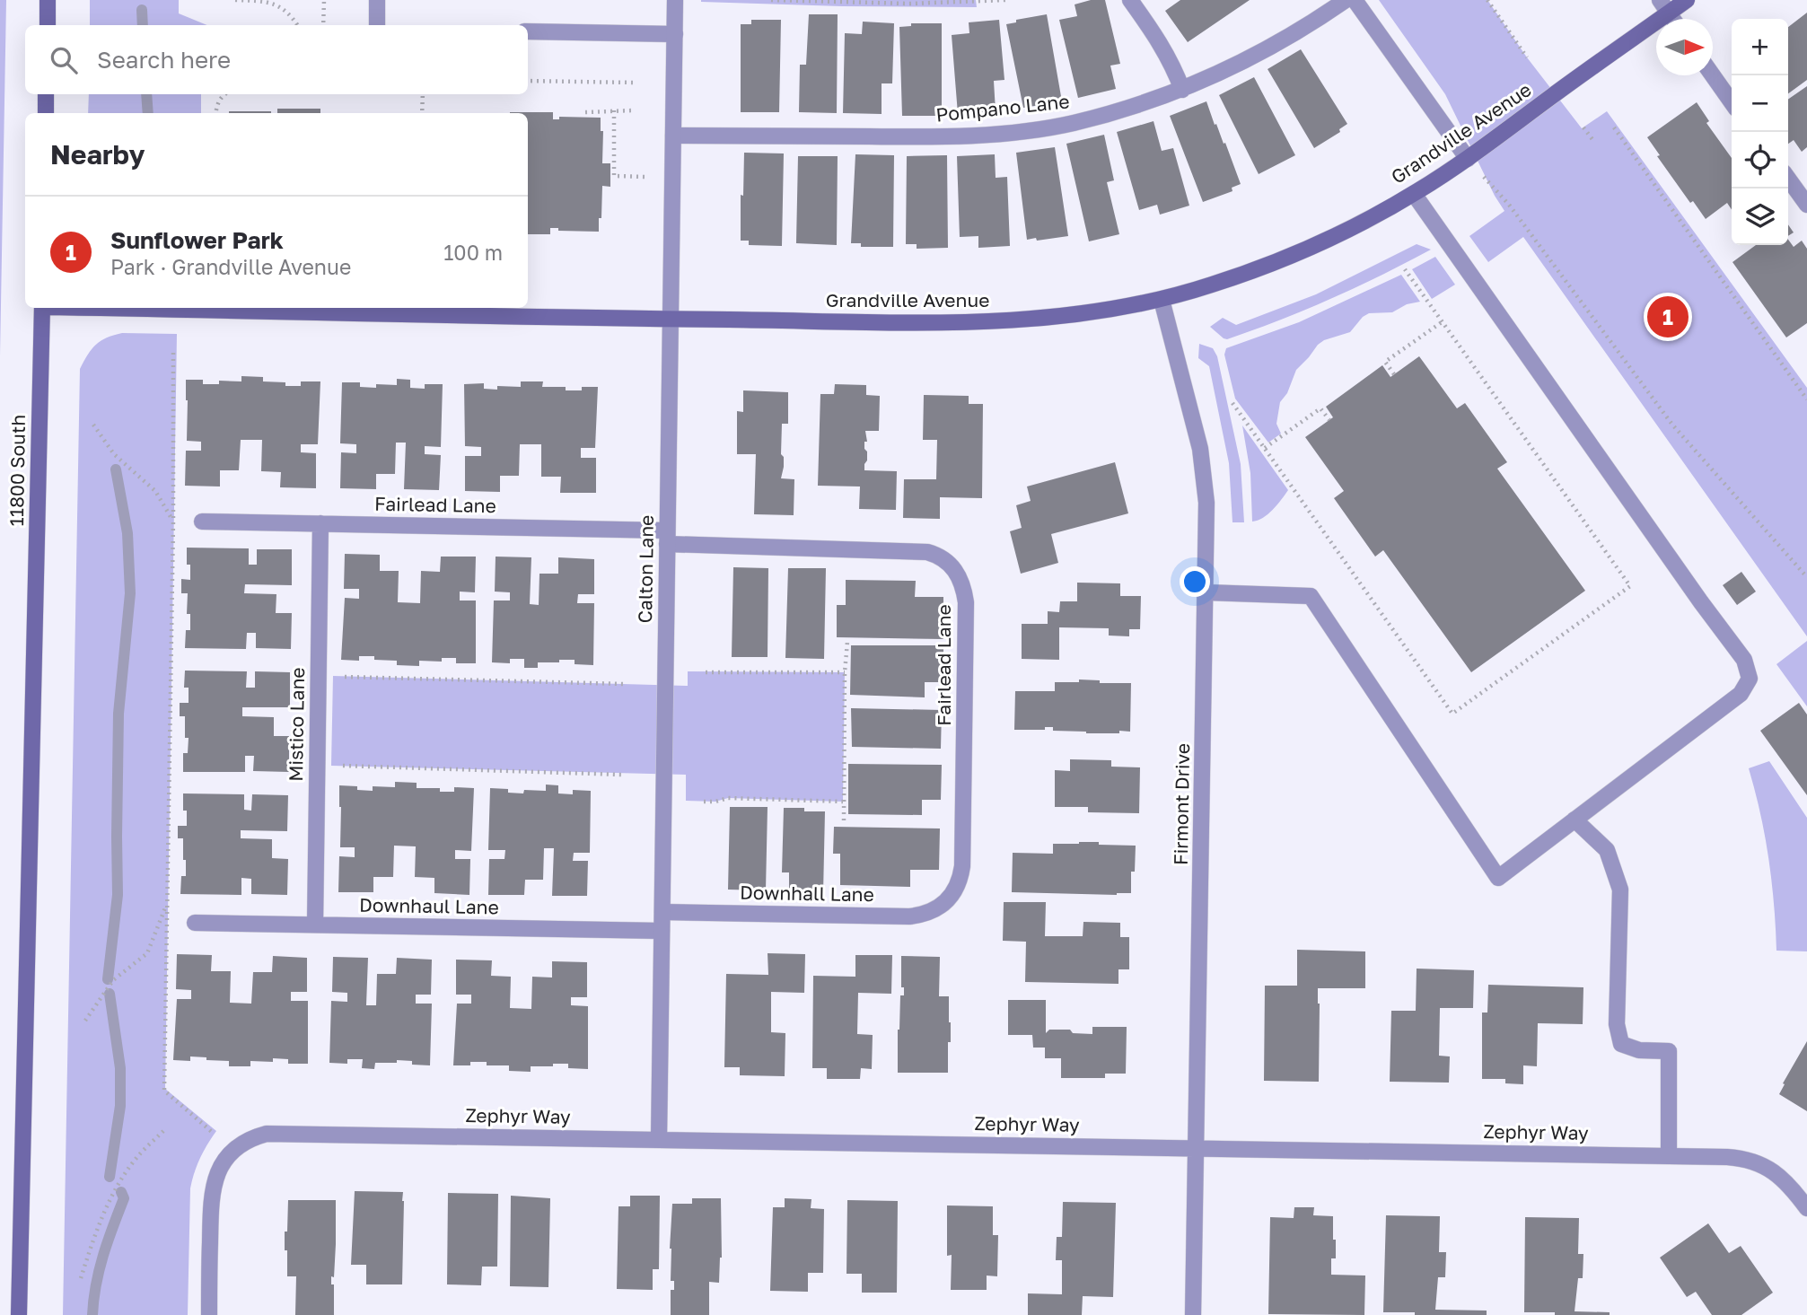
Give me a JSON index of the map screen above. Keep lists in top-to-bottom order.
{
  "streets": {
    "street": [
      "Pompano Lane",
      "Grandville Avenue",
      "11800 South",
      "Fairlead Lane",
      "Calton Lane",
      "Mistico Lane",
      "Firmont Drive",
      "Downhall Lane",
      "Downhaul Lane",
      "Zephyr Way"
    ]
  },
  "crossings": [
    ["Pompano Lane", "Calton Lane"],
    ["Grandville Avenue", "Calton Lane"],
    ["Grandville Avenue", "Firmont Drive"],
    ["Fairlead Lane", "Calton Lane"],
    ["Fairlead Lane", "Mistico Lane"],
    ["Fairlead Lane", "Downhall Lane"],
    ["Calton Lane", "Downhall Lane"],
    ["Calton Lane", "Downhaul Lane"],
    ["Calton Lane", "Zephyr Way"],
    ["Mistico Lane", "Downhaul Lane"],
    ["Firmont Drive", "Zephyr Way"]
  ],
  "north": "right",
  "page": {
    "map_buttons": ["+", "−"],
    "search": "Search here",
    "heading": "Nearby",
    "list": [
      {
        "mark": "1",
        "name": "Sunflower Park",
        "note": "Park · Grandville Avenue",
        "value": "100 m"
      }
    ],
    "pins": "1"
  }
}
